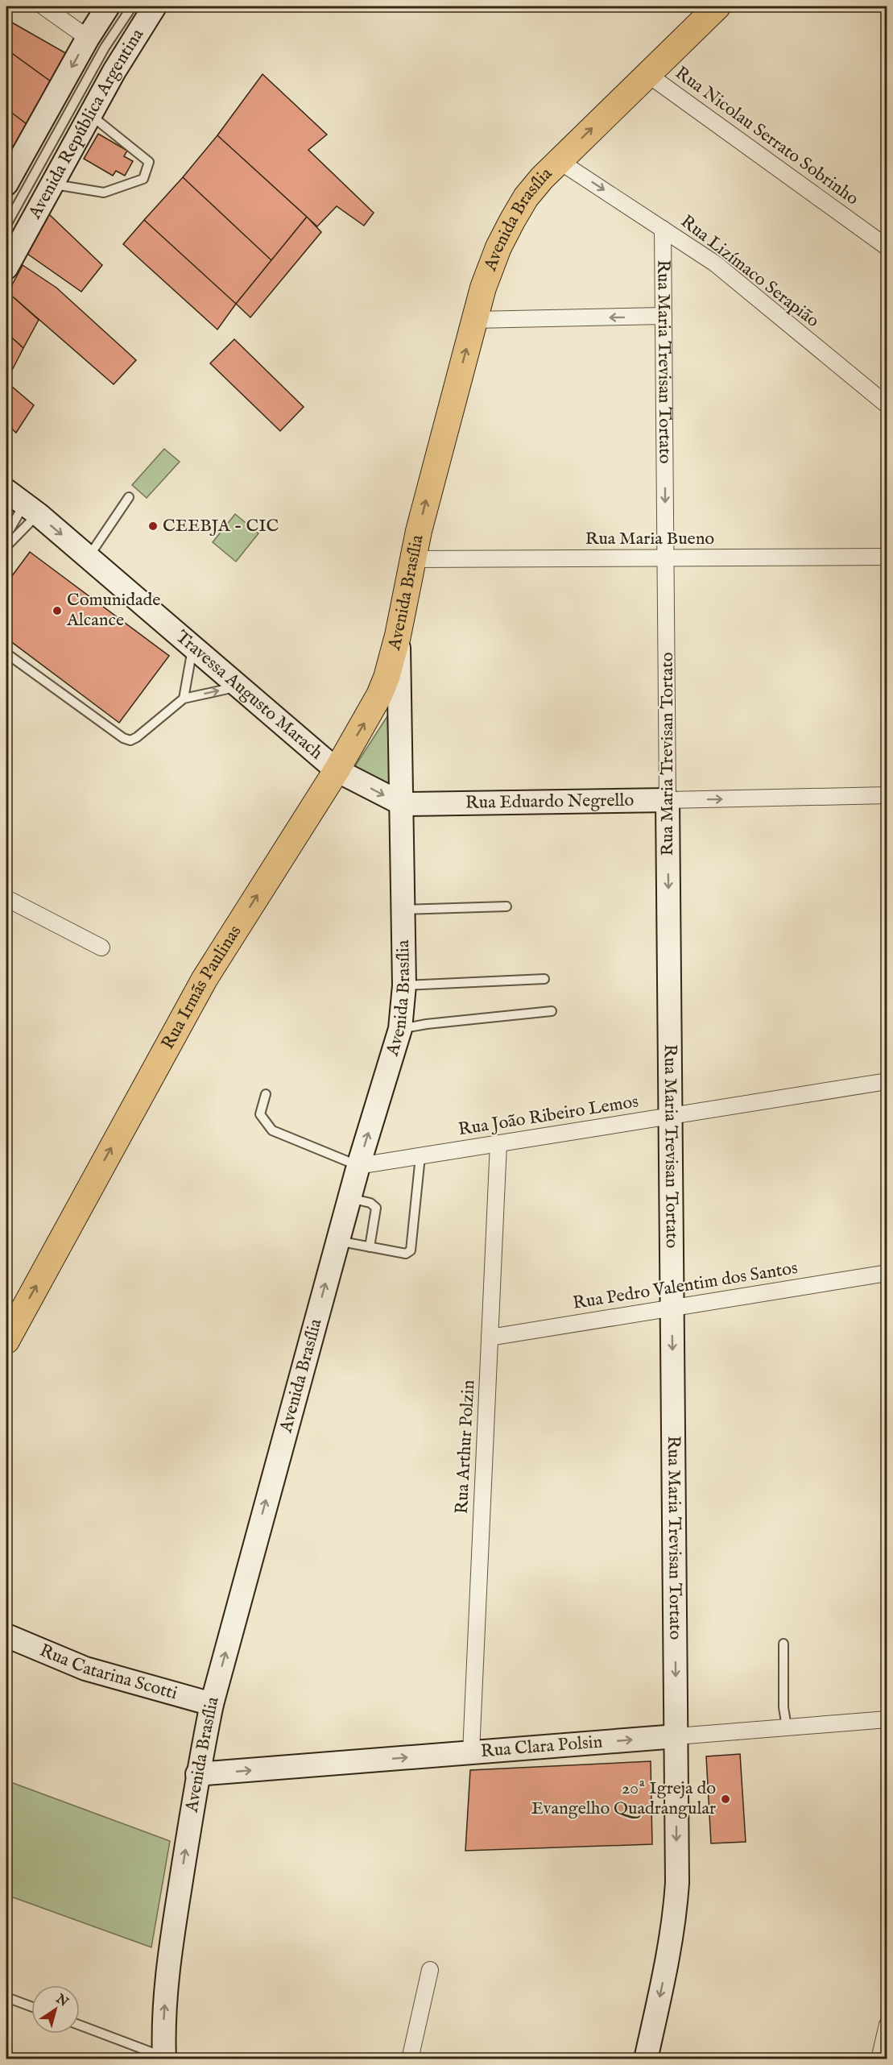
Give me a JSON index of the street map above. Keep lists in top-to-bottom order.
{
  "streets": {
    "main road": [
      "Avenida República Argentina",
      "Avenida Brasília",
      "Rua Maria Trevisan Tortato",
      "Travessa Augusto Marach",
      "Rua Eduardo Negrello",
      "Rua Irmãs Paulinas",
      "Rua Catarina Scotti",
      "Rua Clara Polsin"
    ],
    "street": [
      "Rua Nicolau Serrato Sobrinho",
      "Rua Lizímaco Serapião",
      "Rua Maria Bueno",
      "Rua João Ribeiro Lemos",
      "Rua Pedro Valentim dos Santos",
      "Rua Arthur Polzin"
    ]
  },
  "crossings": [
    ["Rua Nicolau Serrato Sobrinho", "Avenida Brasília"],
    ["Avenida Brasília", "Rua Lizímaco Serapião"],
    ["Avenida Brasília", "Rua Maria Bueno"],
    ["Avenida Brasília", "Rua Eduardo Negrello"],
    ["Avenida Brasília", "Rua Irmãs Paulinas"],
    ["Avenida Brasília", "Rua João Ribeiro Lemos"],
    ["Avenida Brasília", "Rua Catarina Scotti"],
    ["Avenida Brasília", "Rua Clara Polsin"],
    ["Rua Lizímaco Serapião", "Rua Maria Trevisan Tortato"],
    ["Rua Maria Trevisan Tortato", "Rua Maria Bueno"],
    ["Rua Maria Trevisan Tortato", "Rua Eduardo Negrello"],
    ["Rua Maria Trevisan Tortato", "Rua João Ribeiro Lemos"],
    ["Rua Maria Trevisan Tortato", "Rua Pedro Valentim dos Santos"],
    ["Rua Maria Trevisan Tortato", "Rua Clara Polsin"],
    ["Travessa Augusto Marach", "Rua Eduardo Negrello"],
    ["Travessa Augusto Marach", "Rua Irmãs Paulinas"],
    ["Rua Eduardo Negrello", "Rua Irmãs Paulinas"],
    ["Rua João Ribeiro Lemos", "Rua Arthur Polzin"],
    ["Rua Pedro Valentim dos Santos", "Rua Arthur Polzin"],
    ["Rua Arthur Polzin", "Rua Clara Polsin"]
  ],
  "one_way": [
    "Avenida Brasília",
    "Rua Maria Trevisan Tortato",
    "Rua Eduardo Negrello",
    "Rua Irmãs Paulinas",
    "Rua Clara Polsin"
  ],
  "places": ["CEEBJA - CIC", "Comunidade Alcance", "20ª Igreja do Evangelho Quadrangular"],
  "north": "top right"
}
